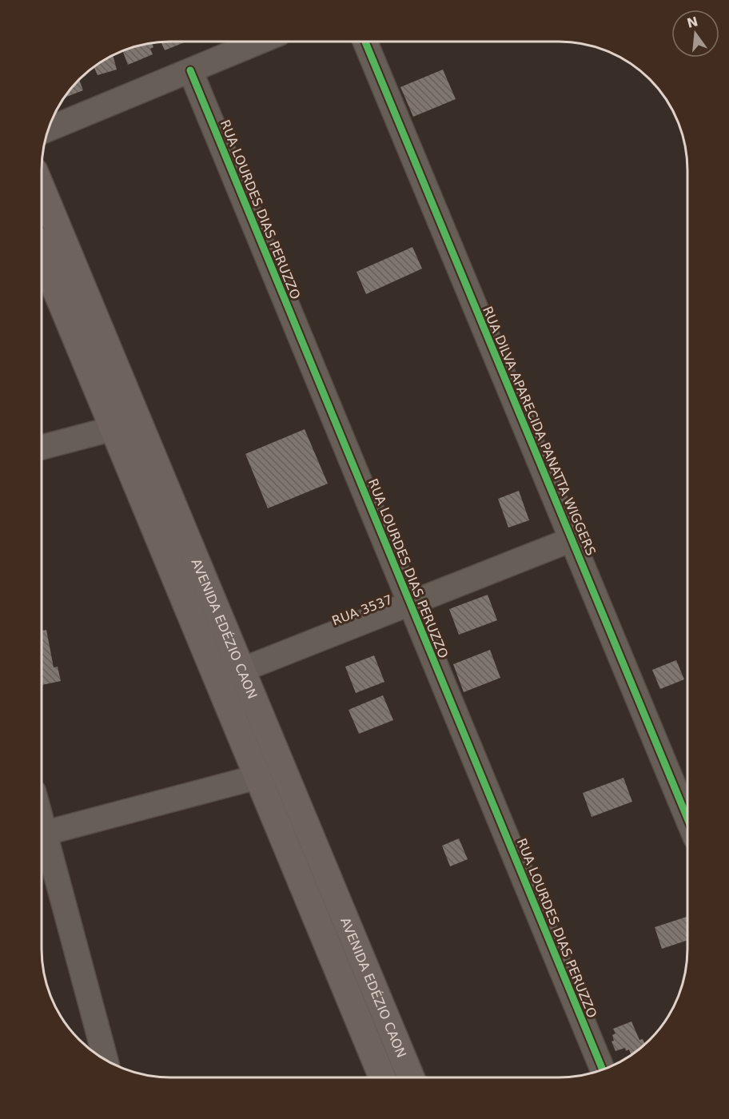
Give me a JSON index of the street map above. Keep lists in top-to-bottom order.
{
  "streets": {
    "main road": ["AVENIDA EDÉZIO CAON"],
    "street": ["RUA LOURDES DIAS PERUZZO", "RUA DILVA APARECIDA PANATTA WIGGERS", "RUA 3537"]
  },
  "crossings": [
    ["RUA LOURDES DIAS PERUZZO", "RUA 3537"],
    ["RUA DILVA APARECIDA PANATTA WIGGERS", "RUA 3537"],
    ["RUA 3537", "AVENIDA EDÉZIO CAON"]
  ],
  "north": "top"
}
